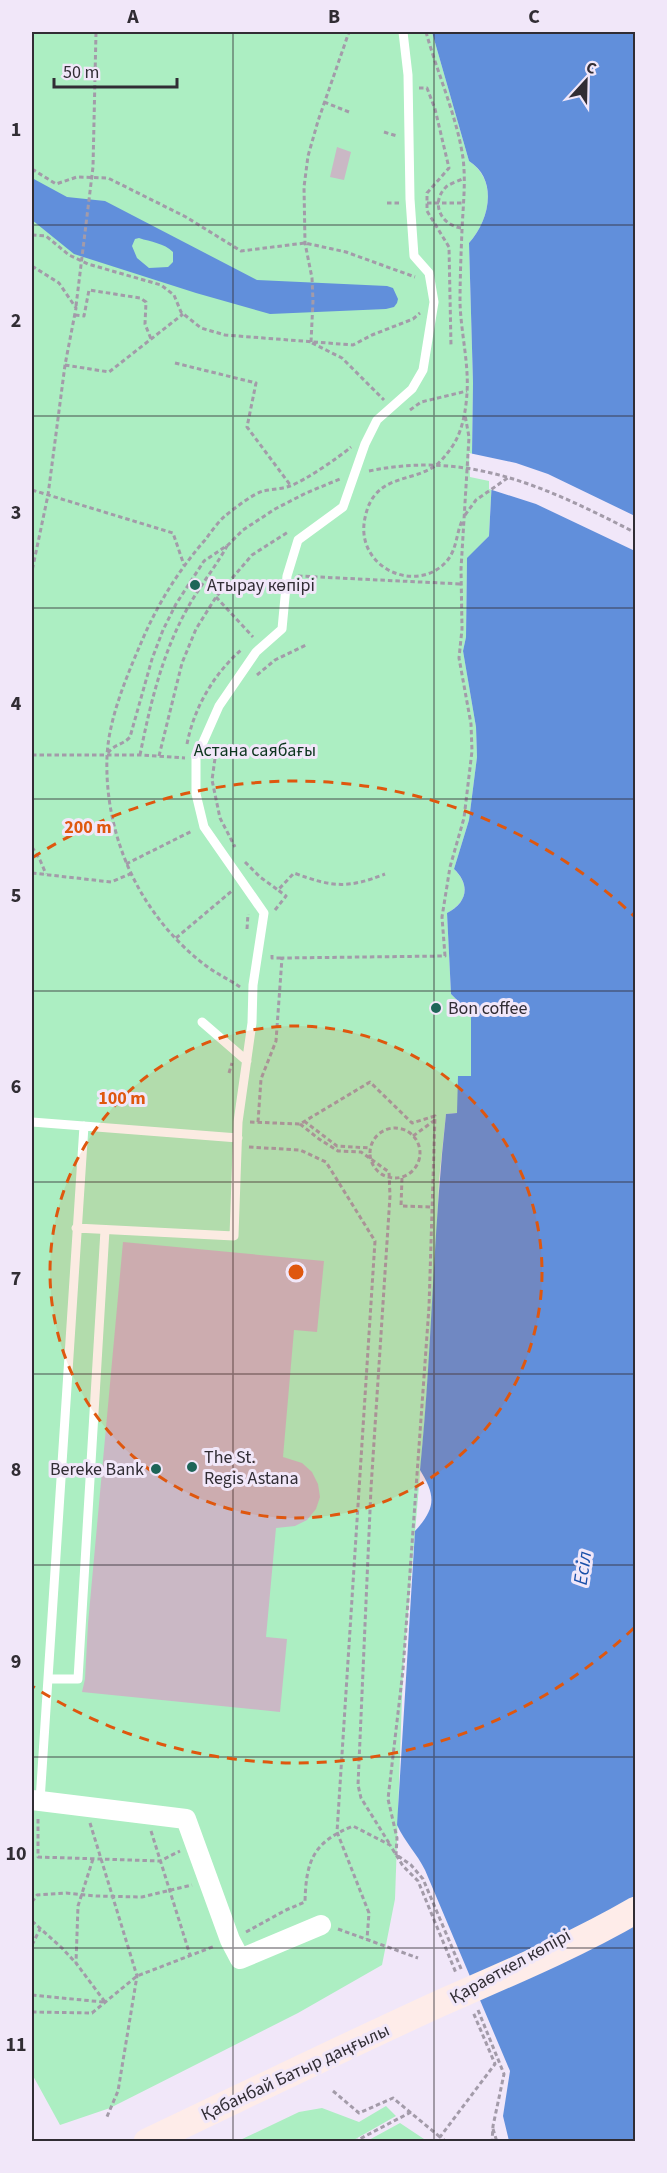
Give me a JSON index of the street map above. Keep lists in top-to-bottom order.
{
  "streets": {
    "main road": ["Қараөткел көпірі", "Қабанбай Батыр даңғылы"]
  },
  "crossings": [
    ["Қараөткел көпірі", "Қабанбай Батыр даңғылы"]
  ],
  "water": ["Есіл"],
  "parks": ["Астана саябағы"],
  "places": [
    "Атырау көпірі",
    "Bon coffee",
    "The St. Regis Astana",
    "Bereke Bank"
  ],
  "scale_bar": "50 m",
  "north": "top",
  "grid": {
    "columns": ["A", "B", "C"],
    "rows": [
      "1",
      "2",
      "3",
      "4",
      "5",
      "6",
      "7",
      "8",
      "9",
      "10",
      "11"
    ]
  },
  "rings": ["200 m", "100 m"]
}
